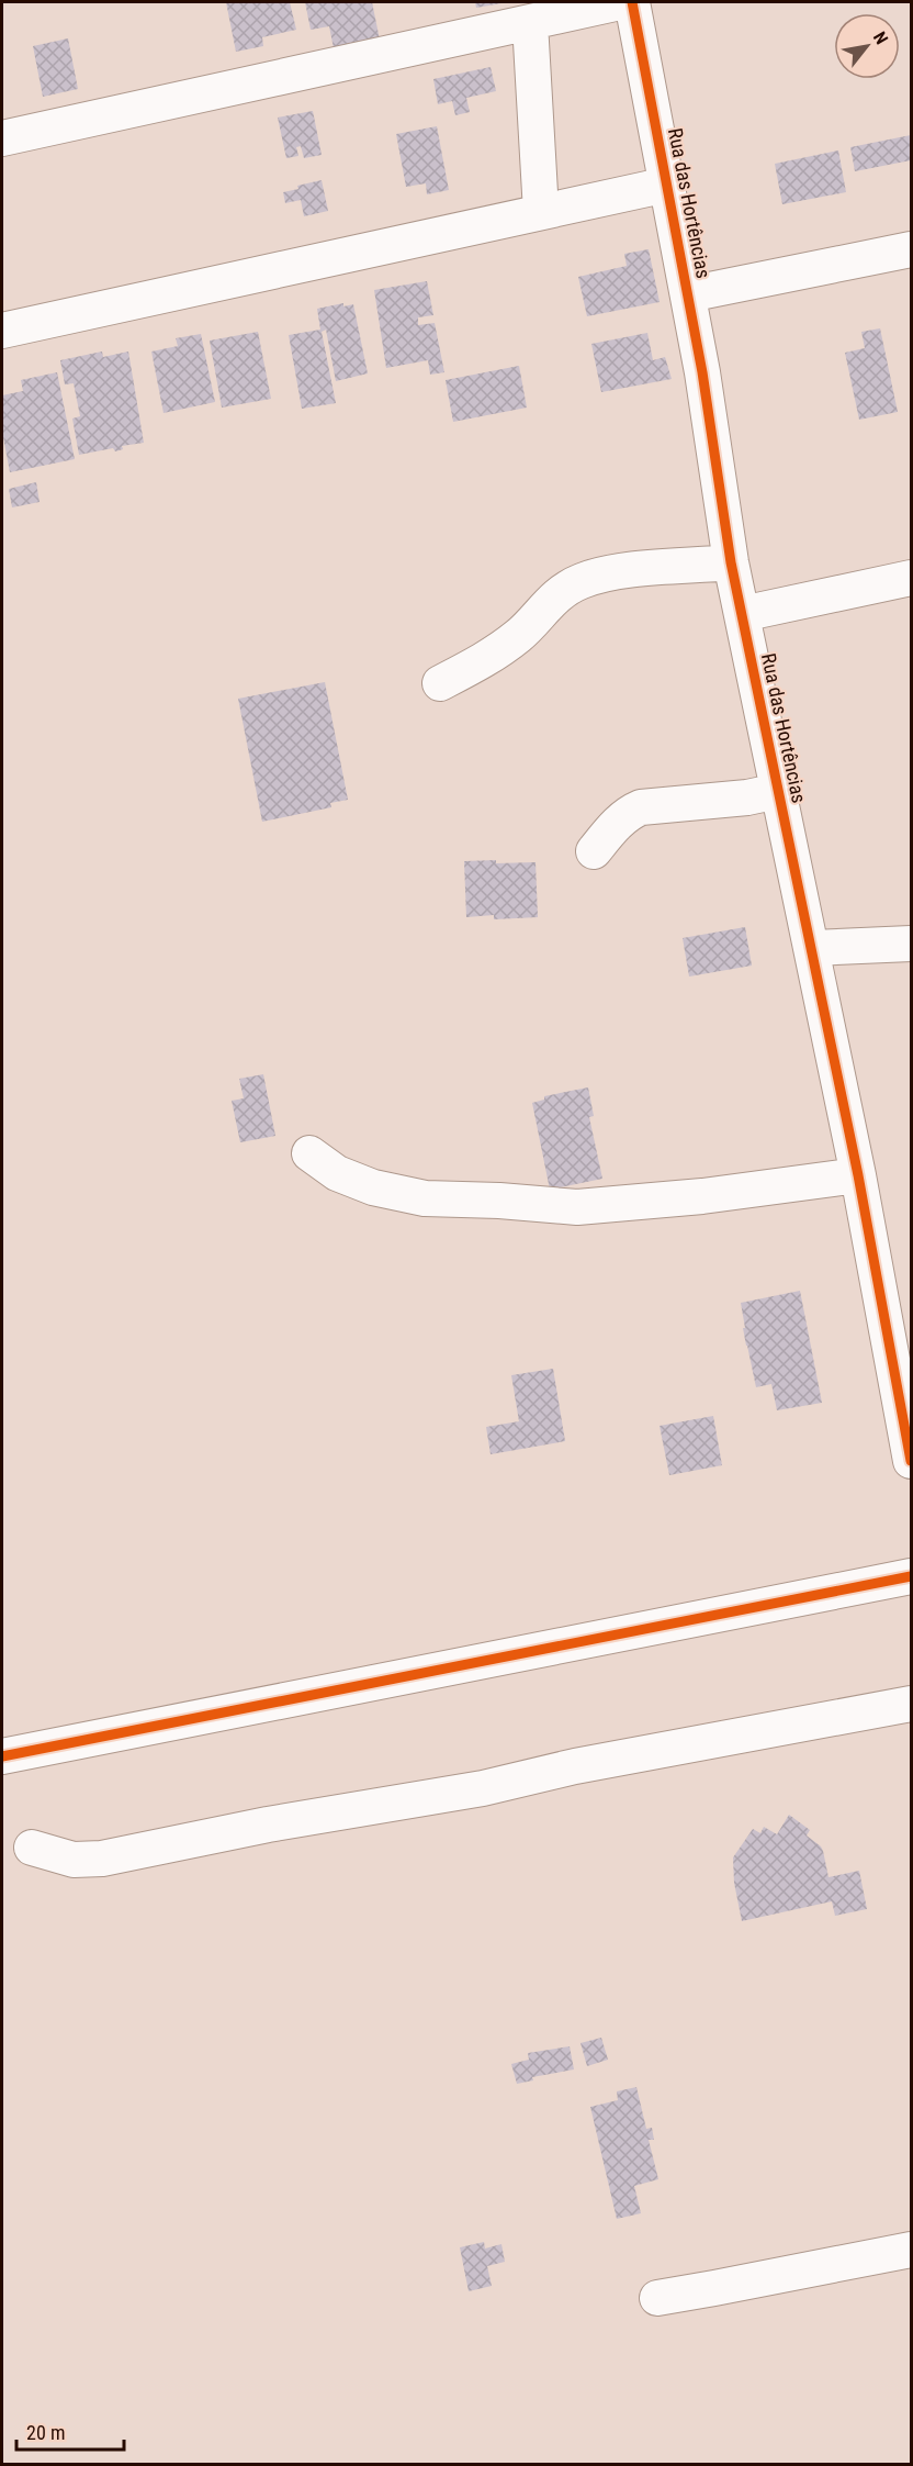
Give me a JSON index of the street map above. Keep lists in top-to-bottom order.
{
  "streets": {
    "street": ["Rua das Hortências"]
  },
  "scale_bar": "20 m",
  "north": "top right"
}
